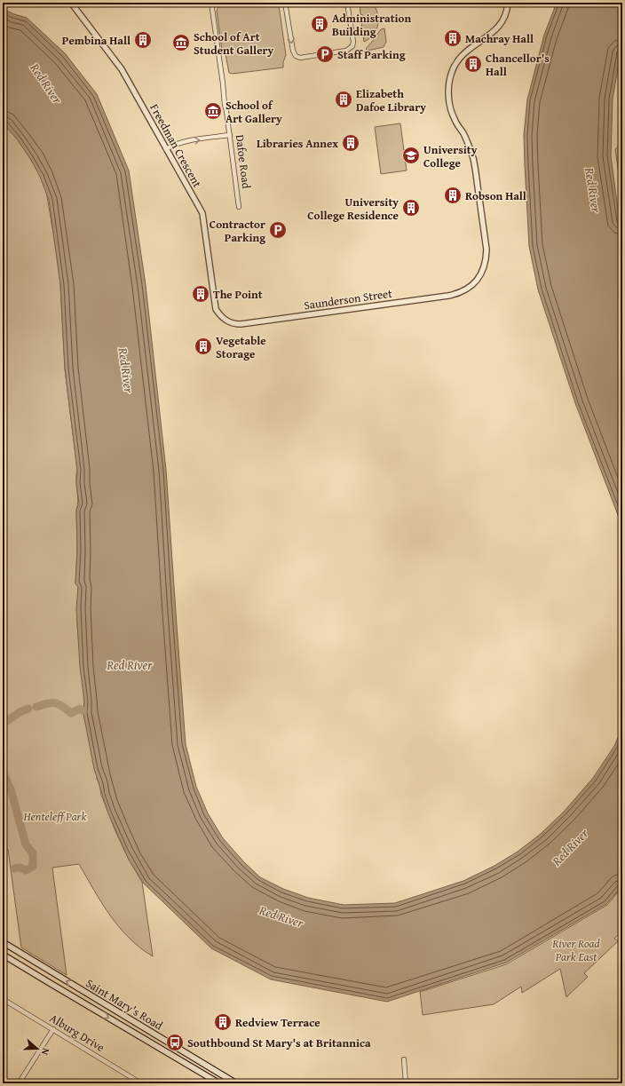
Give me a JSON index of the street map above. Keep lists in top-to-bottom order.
{
  "streets": {
    "main road": ["Saint Mary's Road"],
    "street": [
      "Freedman Crescent",
      "Dafoe Road",
      "Saunderson Street",
      "Alburg Drive"
    ]
  },
  "crossings": [
    ["Freedman Crescent", "Saunderson Street"]
  ],
  "water": ["Red River"],
  "parks": ["Henteleff Park", "River Road Park East"],
  "places": {
    "building": [
      "Administration Building",
      "Machray Hall",
      "Pembina Hall",
      "Chancellor's Hall",
      "Elizabeth Dafoe Library",
      "Libraries Annex",
      "Robson Hall",
      "University College Residence",
      "The Point",
      "Vegetable Storage",
      "Redview Terrace"
    ],
    "museum": ["School of Art Student Gallery", "School of Art Gallery"],
    "parking": ["Staff Parking", "Contractor Parking"],
    "school or university": ["University College"],
    "bus stop": ["Southbound St Mary's at Britannica"]
  },
  "north": "right"
}
